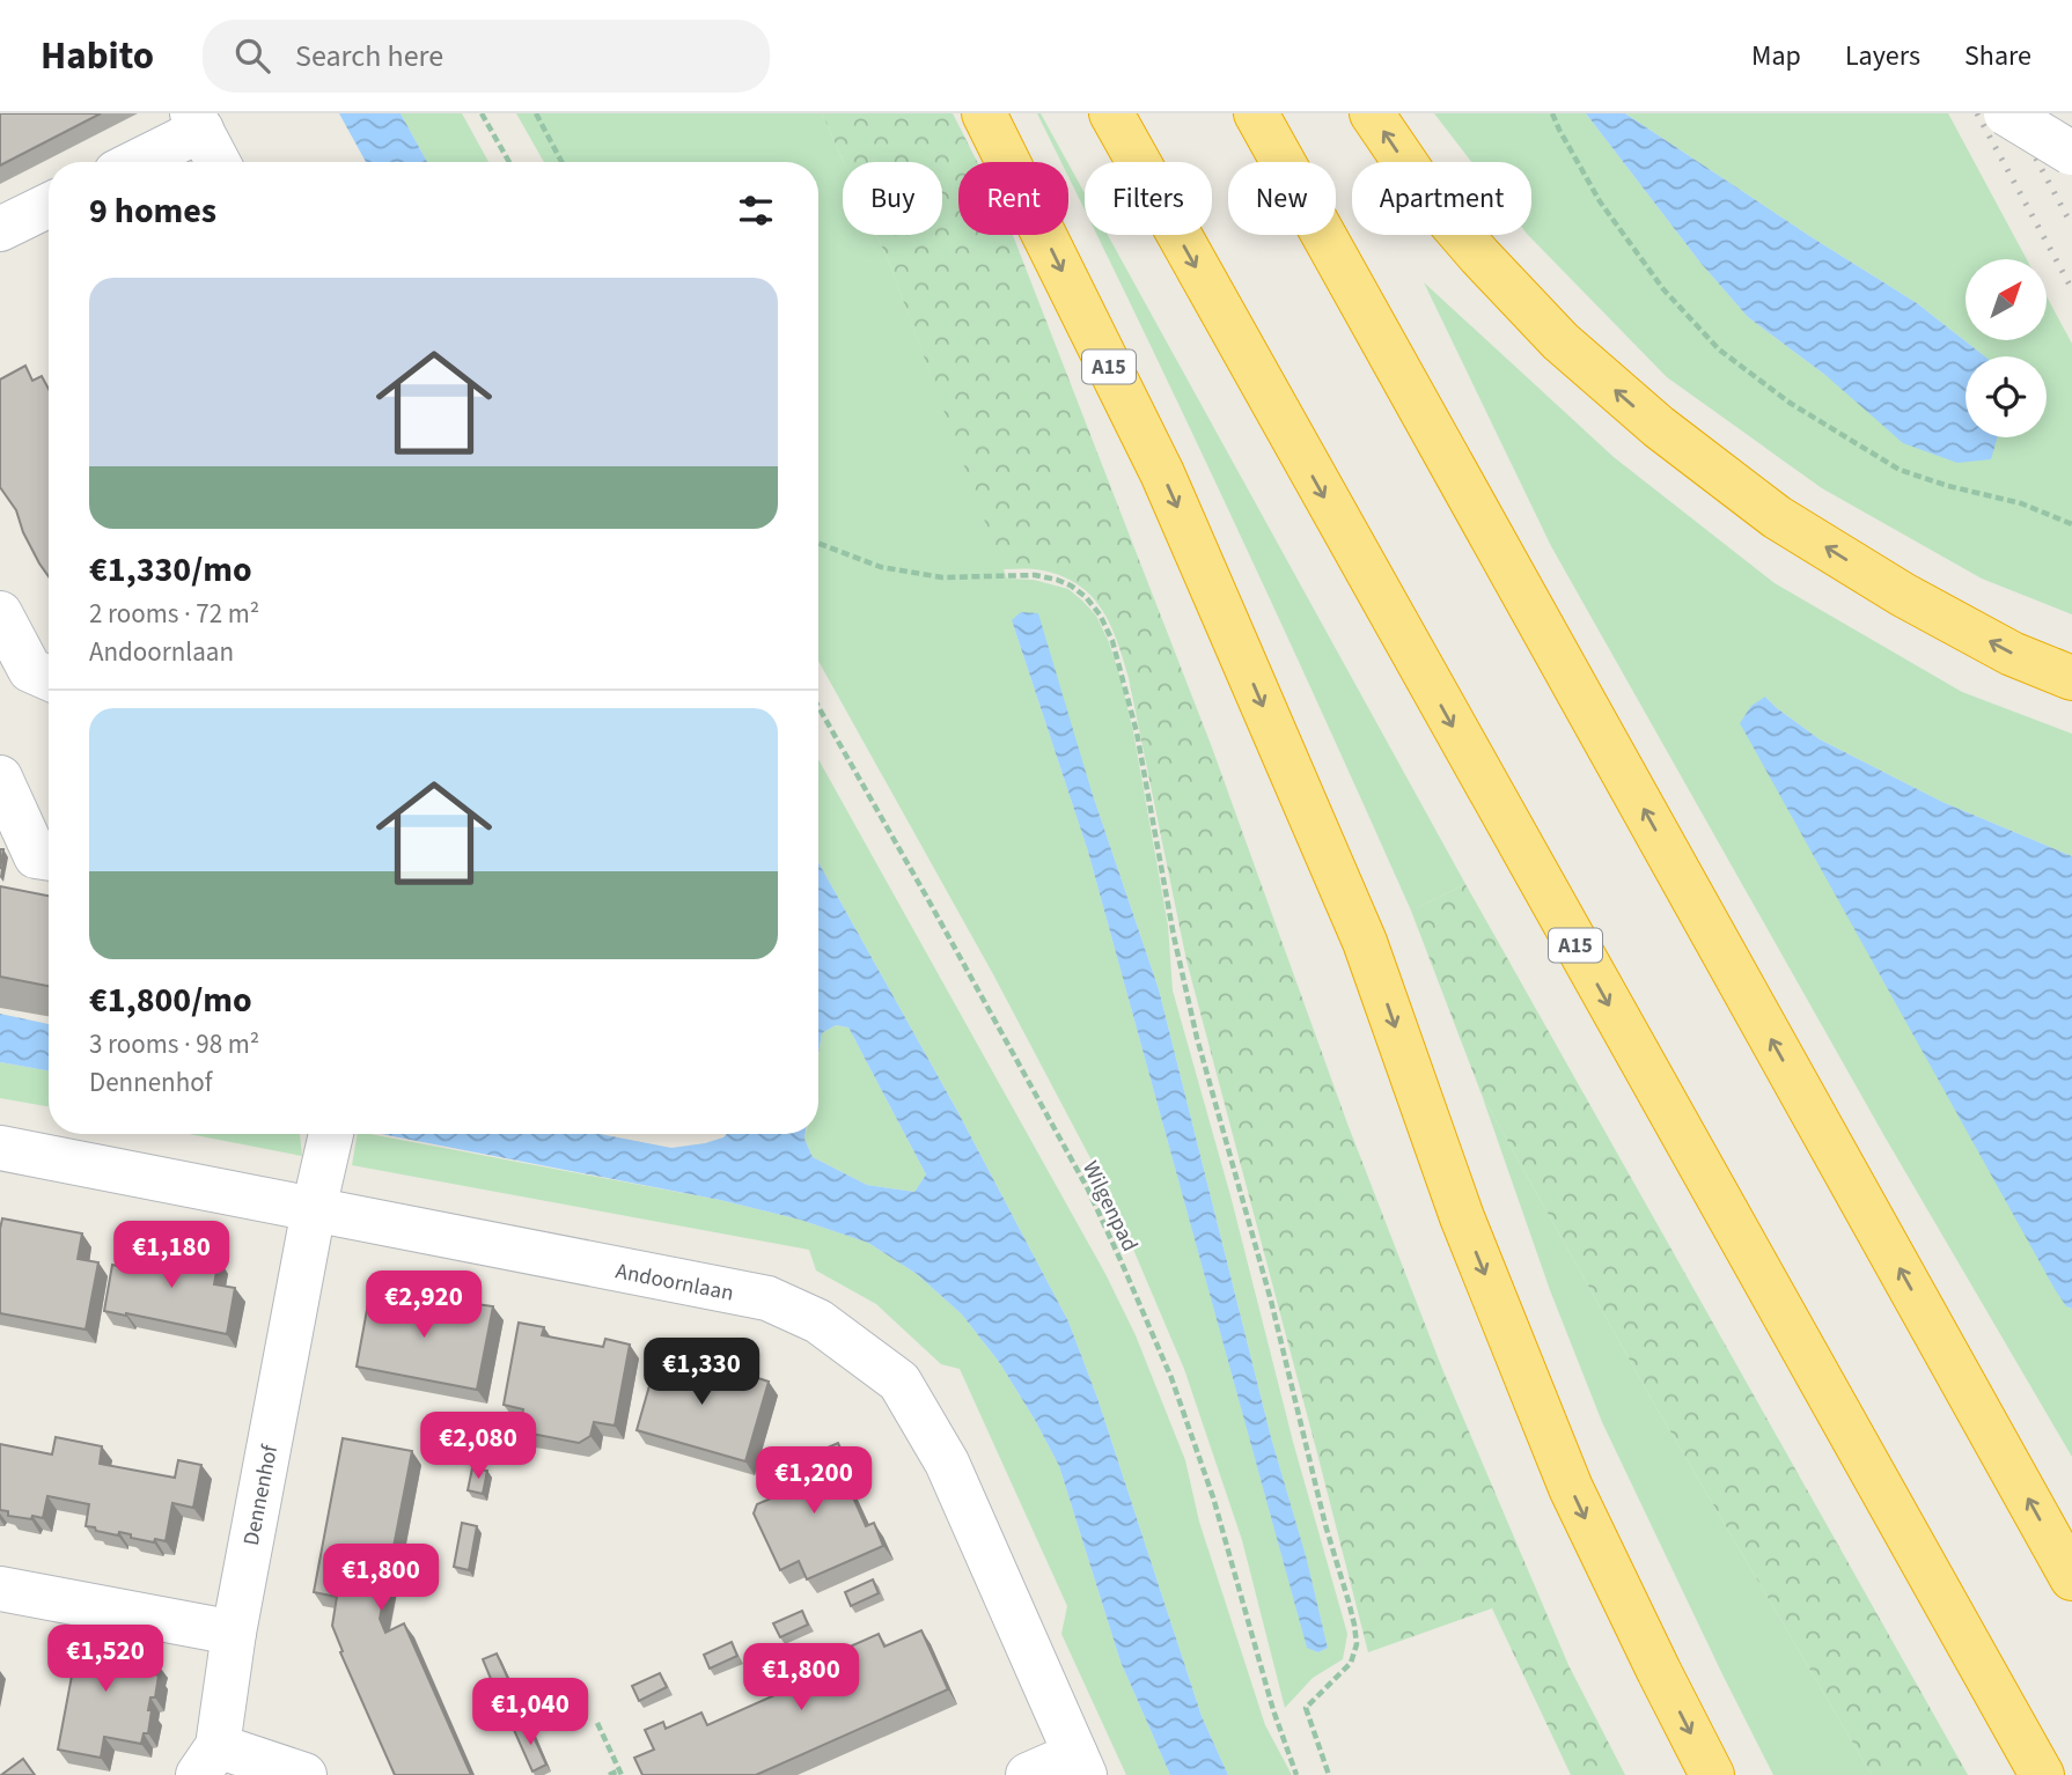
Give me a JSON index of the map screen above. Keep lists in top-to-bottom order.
{
  "streets": {
    "highway": ["A15"],
    "street": ["Andoornlaan", "Dennenhof"],
    "path": ["Wilgenpad"]
  },
  "crossings": [
    ["Andoornlaan", "Dennenhof"]
  ],
  "north": "top right",
  "page": {
    "header": "Habito",
    "search": "Search here",
    "nav": ["Map", "Layers", "Share"],
    "chip": [
      "Buy",
      "Rent",
      "Filters",
      "New",
      "Apartment"
    ],
    "heading": "9 homes",
    "list": [
      {
        "name": "€1,330/mo",
        "note": "2 rooms · 72 m² · Andoornlaan"
      },
      {
        "name": "€1,800/mo",
        "note": "3 rooms · 98 m² · Dennenhof"
      }
    ],
    "price": [
      "€1,180",
      "€2,920",
      "€1,330",
      "€2,080",
      "€1,200",
      "€1,800",
      "€1,520",
      "€1,800",
      "€1,040"
    ]
  }
}
